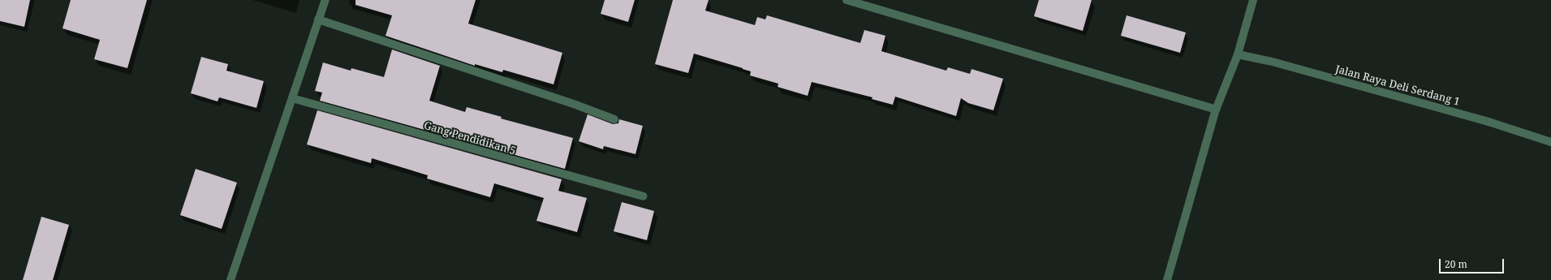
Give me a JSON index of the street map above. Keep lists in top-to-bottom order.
{
  "streets": {
    "street": ["Jalan Raya Deli Serdang 1", "Gang Pendidikan 5"]
  },
  "scale_bar": "20 m"
}
